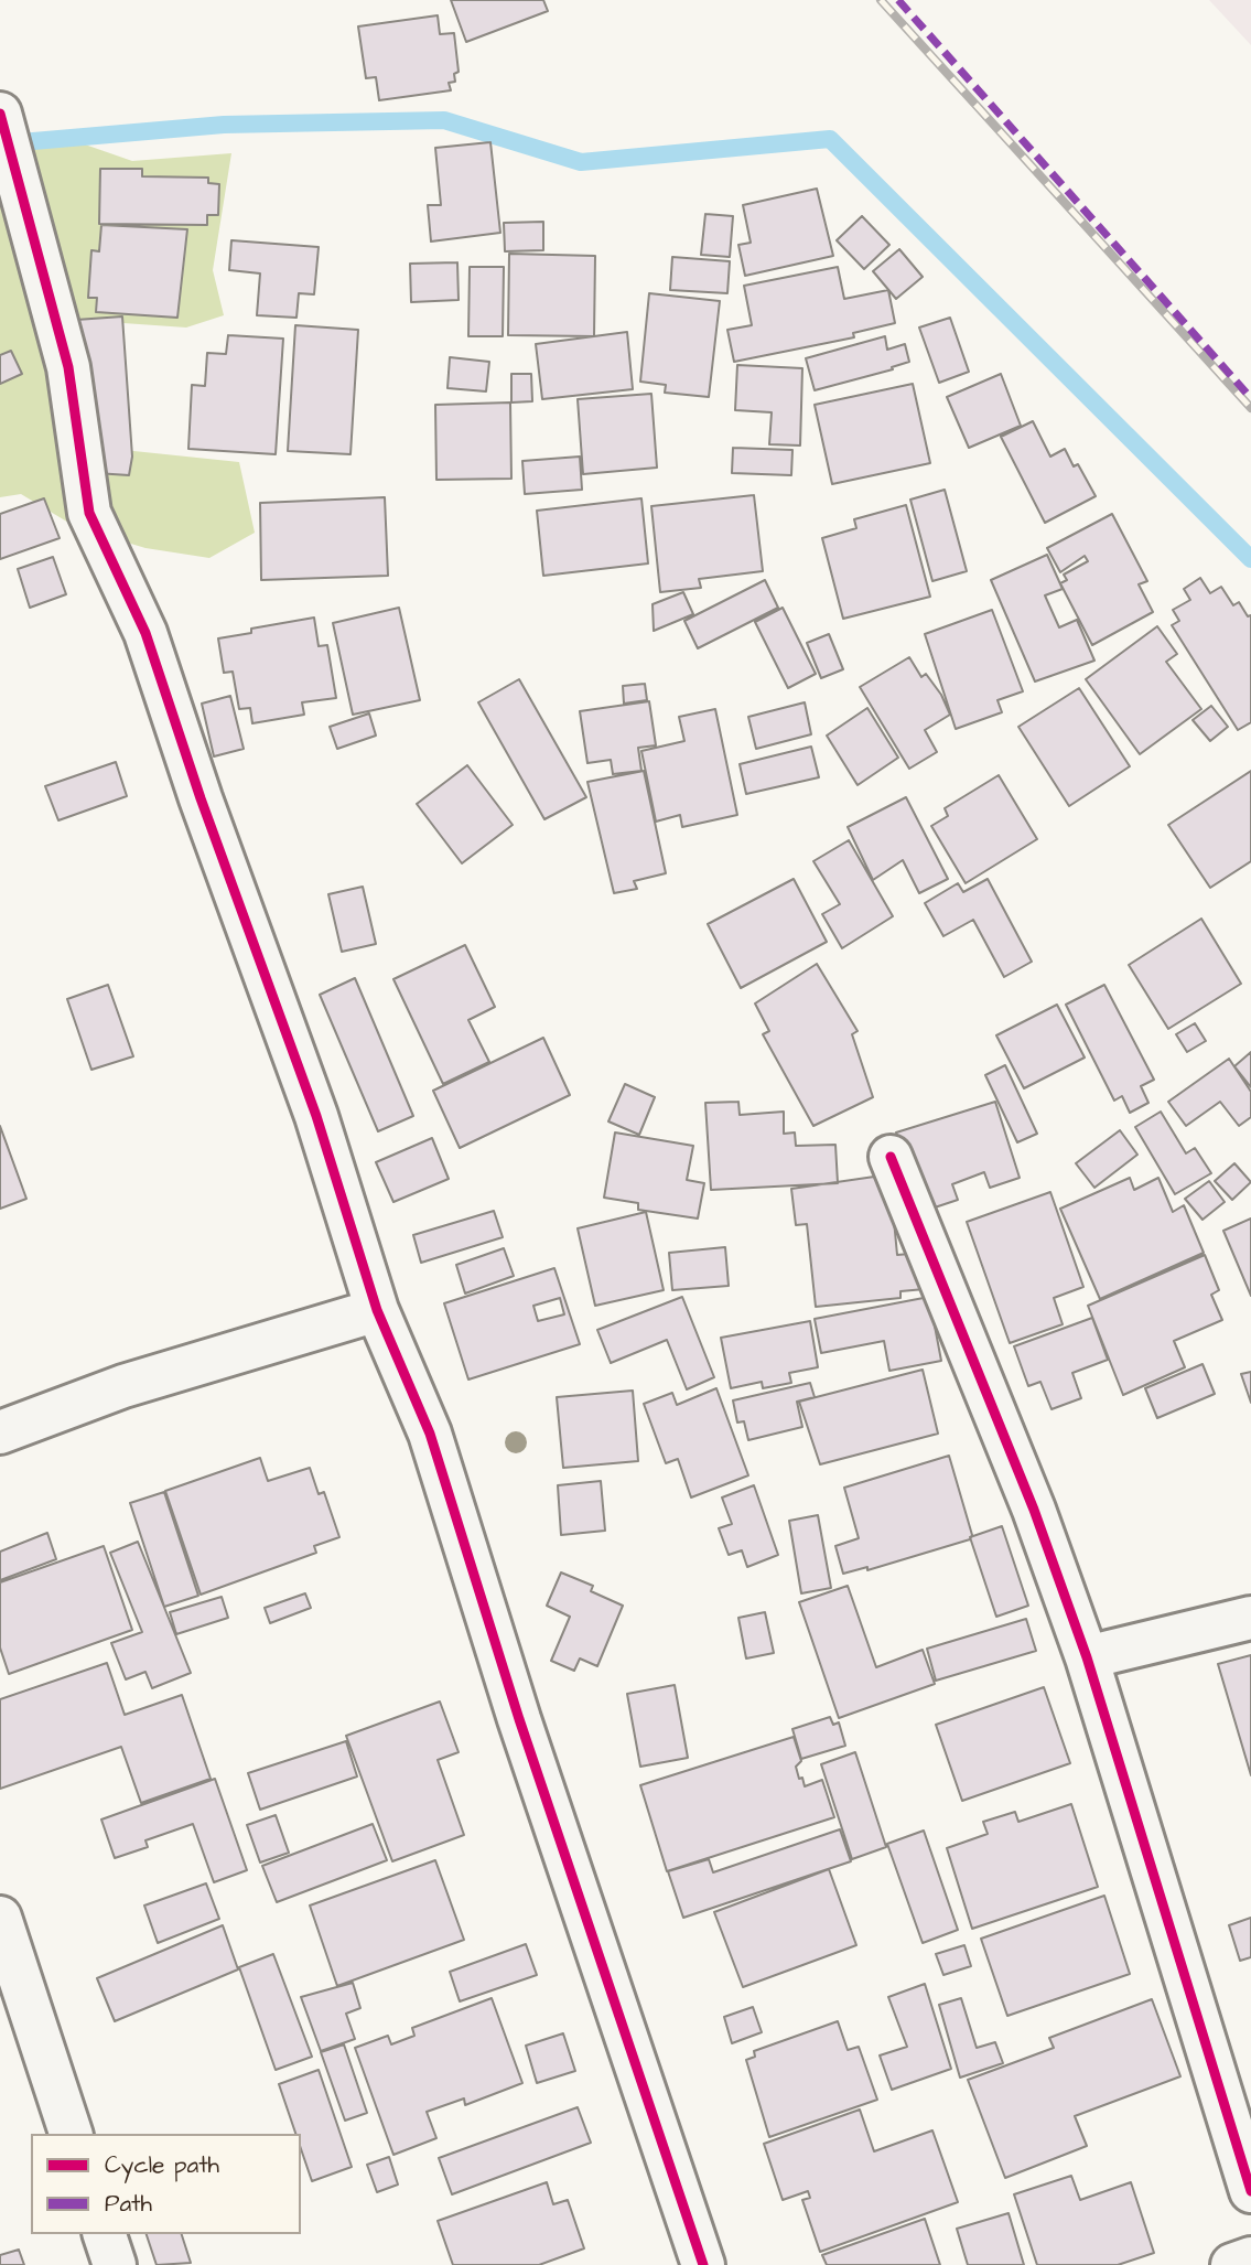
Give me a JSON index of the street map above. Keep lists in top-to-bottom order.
{
  "legend": ["Cycle path", "Path"]
}
